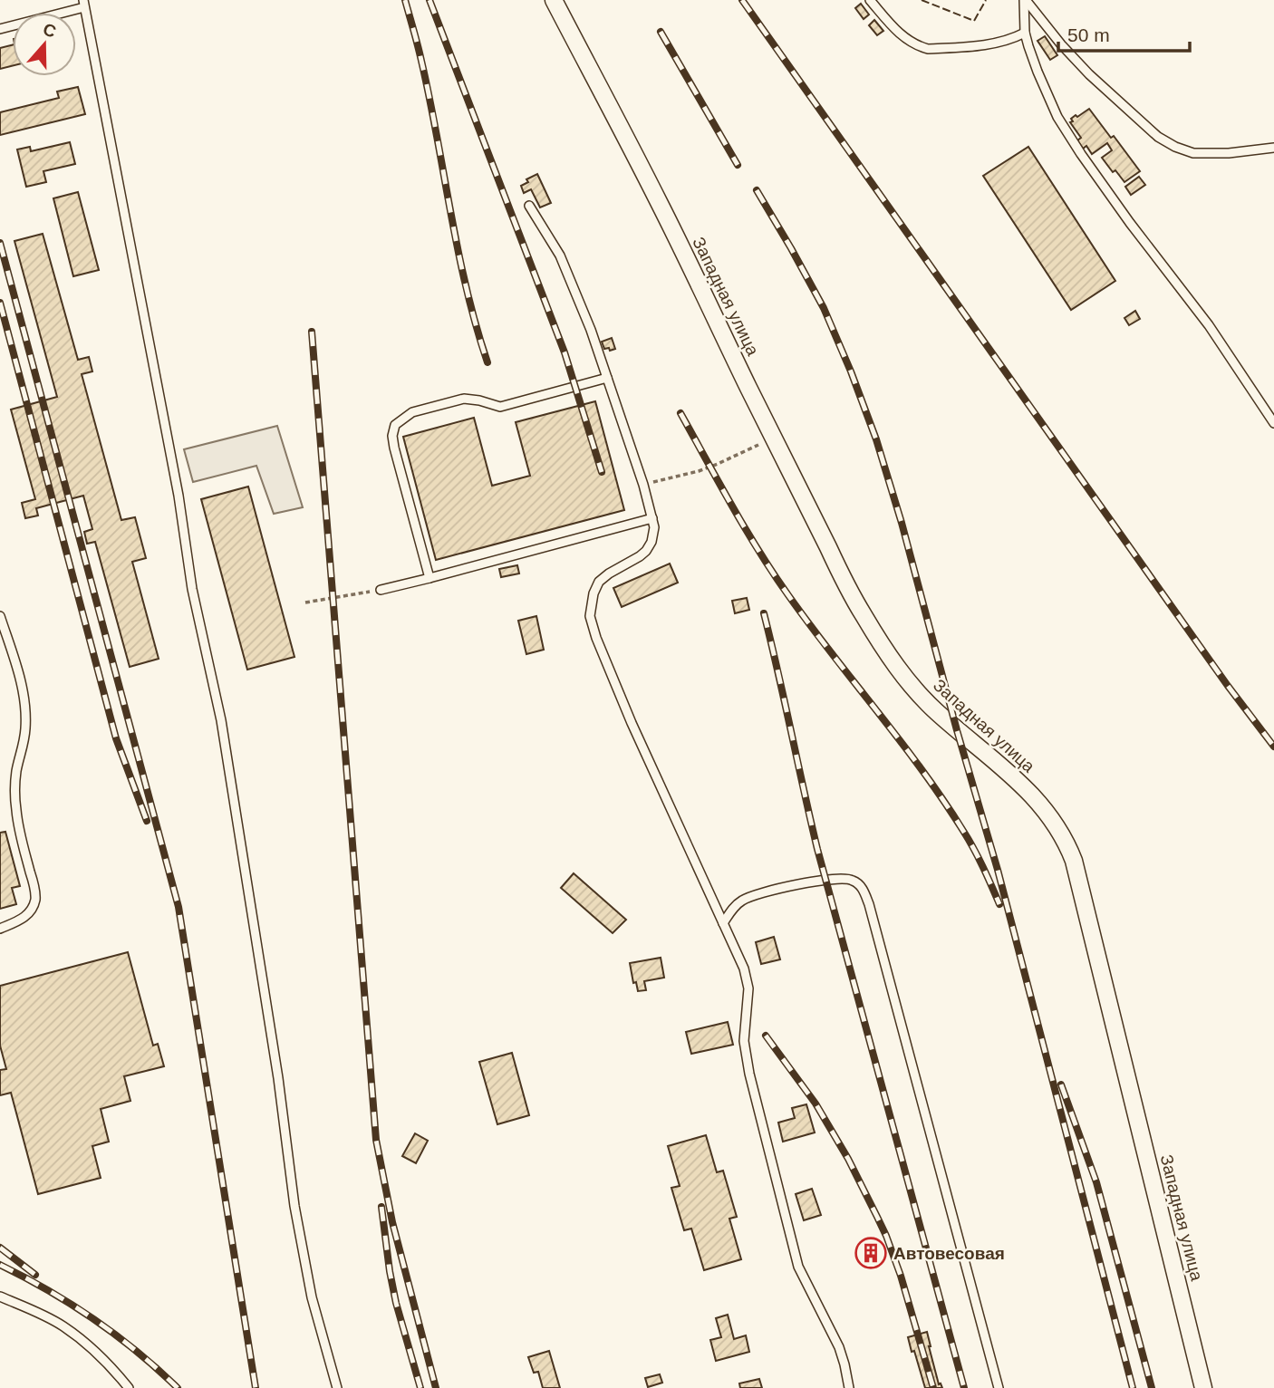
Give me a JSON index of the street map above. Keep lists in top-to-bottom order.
{
  "streets": {
    "street": ["Западная улица"]
  },
  "places": {
    "building": ["Автовесовая"]
  },
  "scale_bar": "50 m",
  "north": "top"
}
